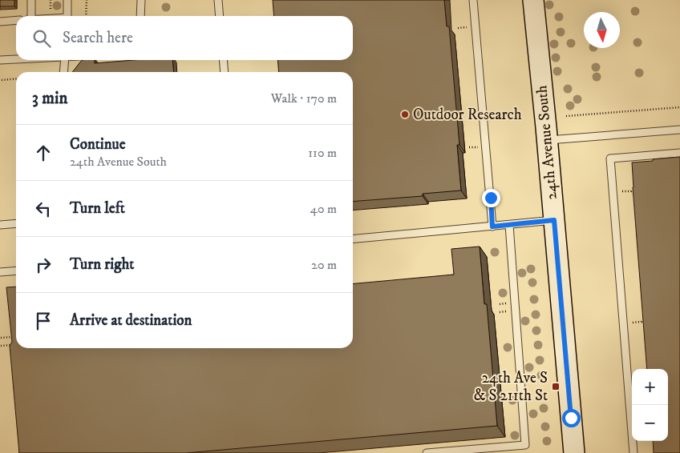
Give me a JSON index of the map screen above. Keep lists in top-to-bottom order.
{
  "streets": {
    "street": ["24th Avenue South"]
  },
  "places": {
    "other": ["Outdoor Research"],
    "transit": ["24th Ave S & S 211th St"]
  },
  "north": "bottom",
  "page": {
    "search": "Search here",
    "heading": ["3 min", "Walk · 170 m"],
    "list": [
      ["Continue", "24th Avenue South", "110 m"],
      ["Turn left", "40 m"],
      ["Turn right", "20 m"],
      "Arrive at destination"
    ],
    "map_buttons": ["+", "−"]
  }
}
